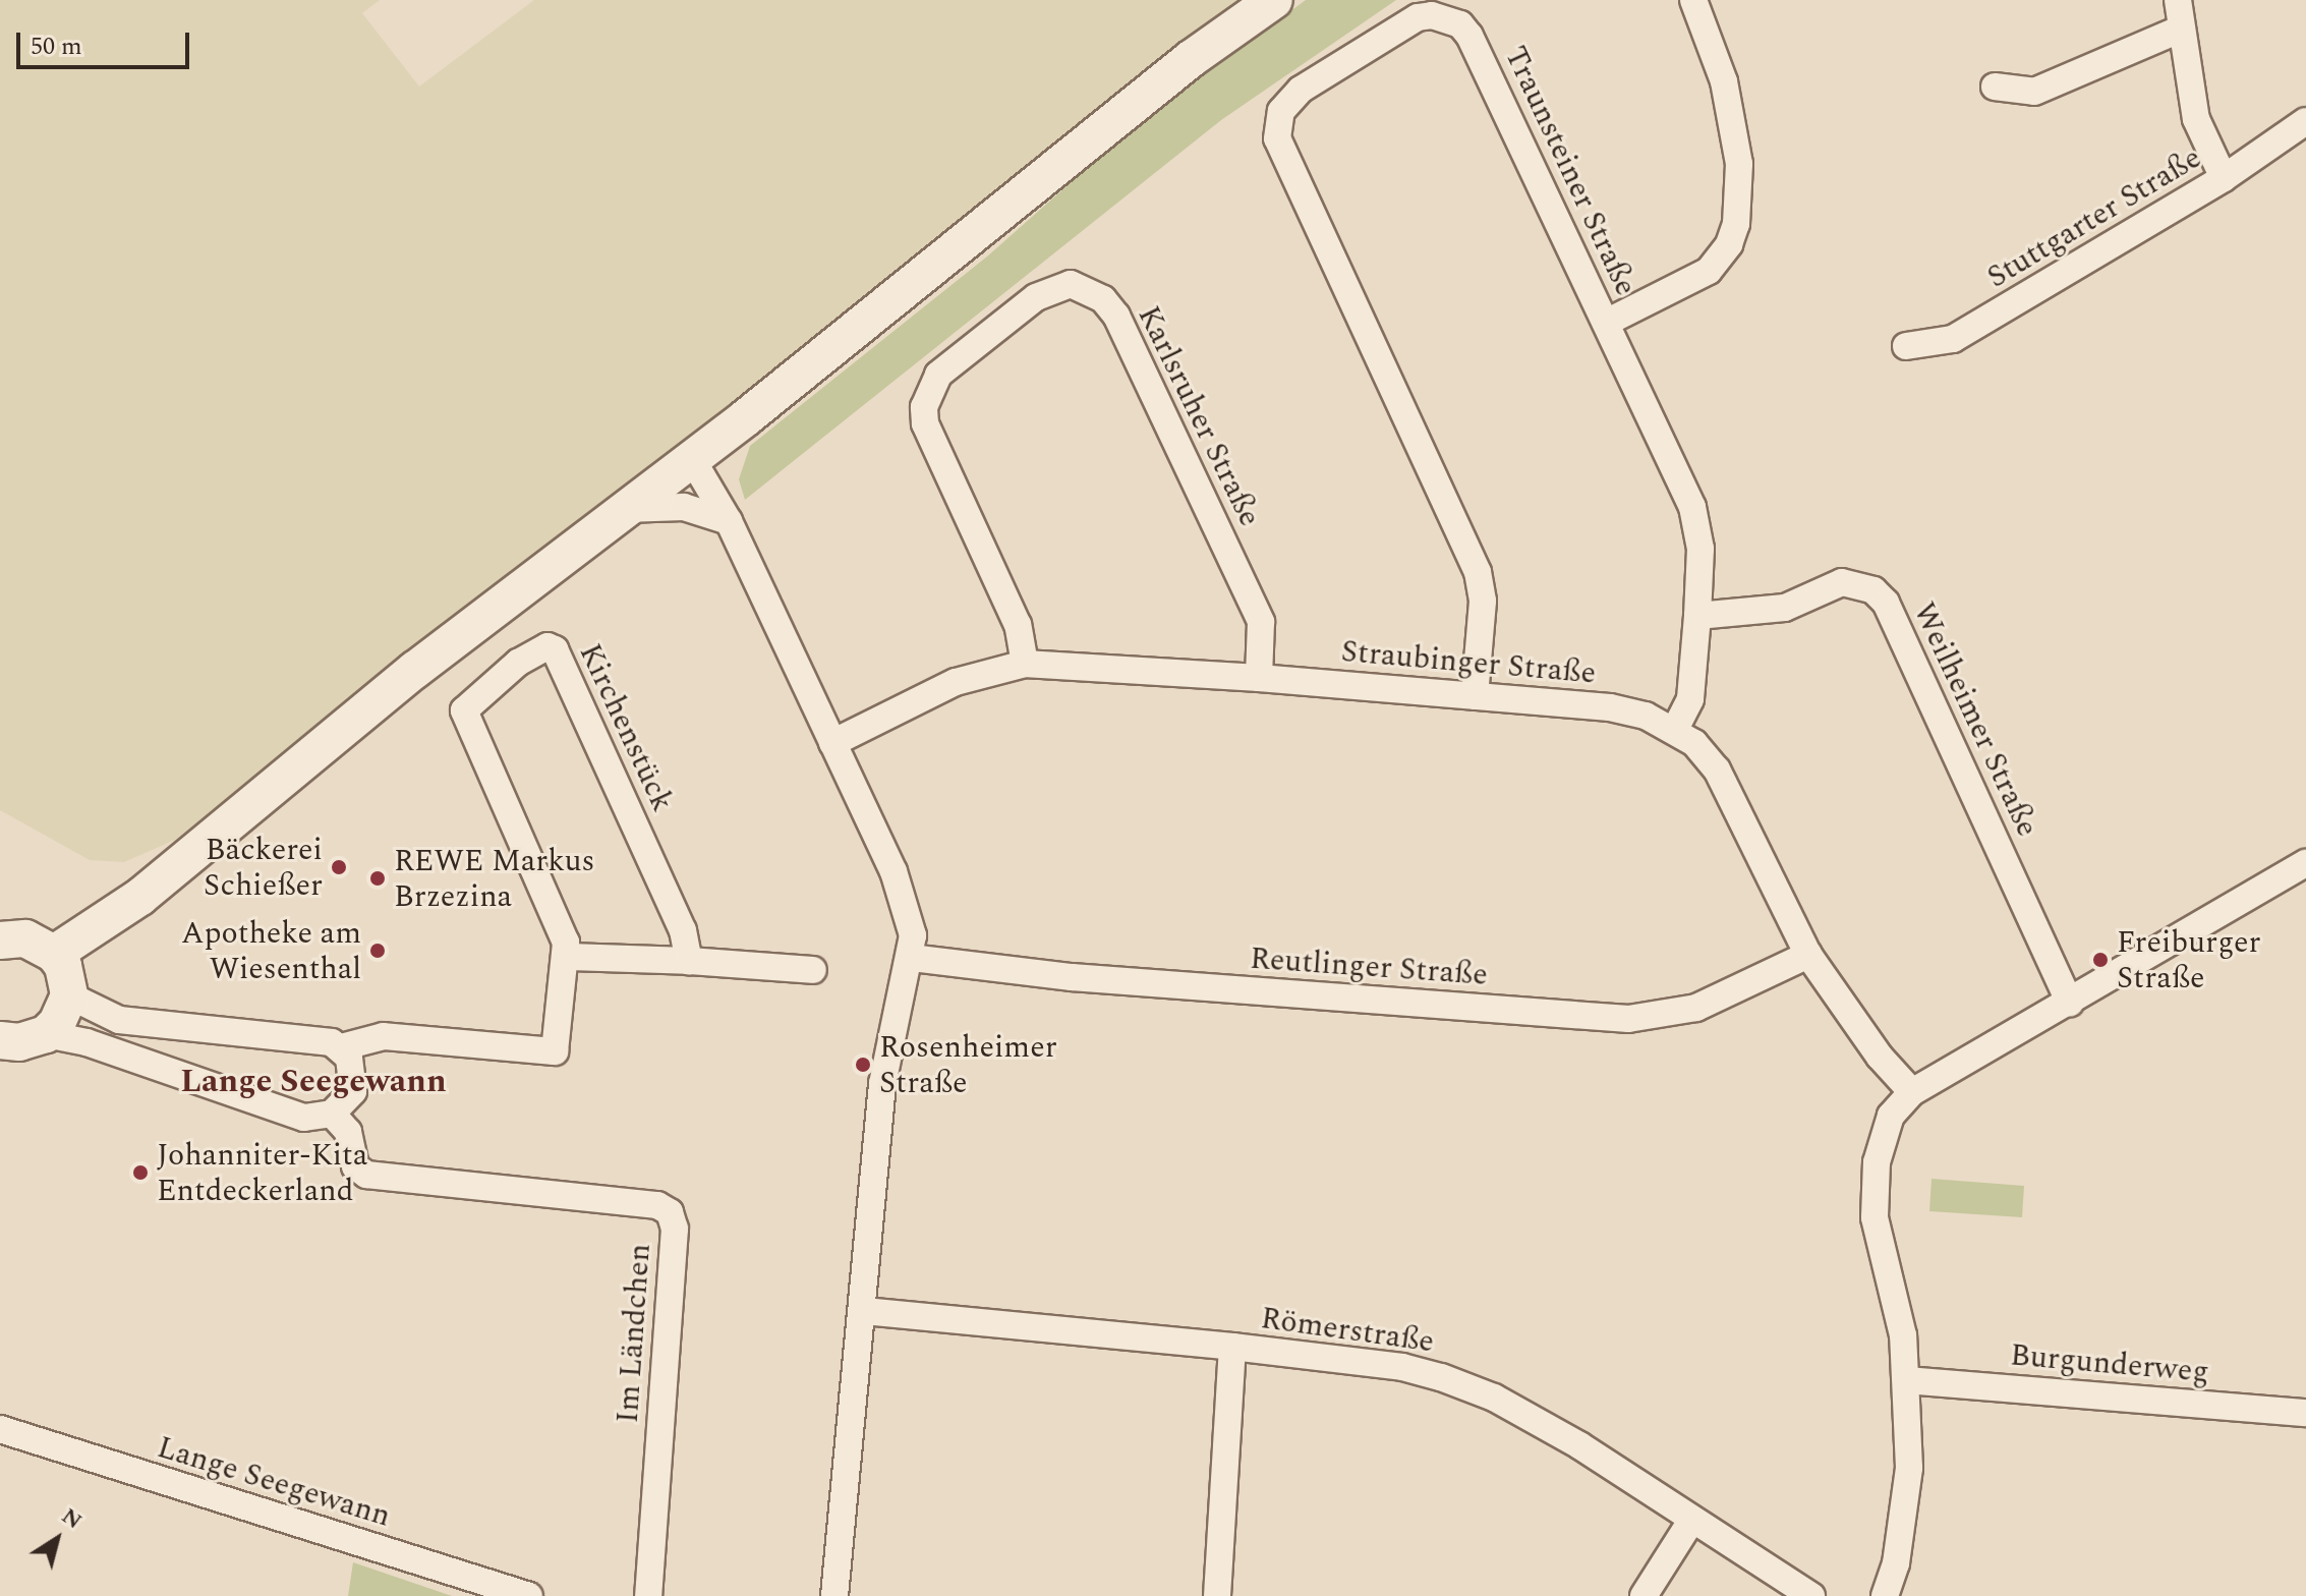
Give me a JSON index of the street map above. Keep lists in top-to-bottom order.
{
  "streets": {
    "street": [
      "Traunsteiner Straße",
      "Stuttgarter Straße",
      "Karlsruher Straße",
      "Straubinger Straße",
      "Weilheimer Straße",
      "Kirchenstück",
      "Reutlinger Straße",
      "Römerstraße",
      "Im Ländchen",
      "Burgunderweg",
      "Lange Seegewann"
    ]
  },
  "crossings": [
    ["Traunsteiner Straße", "Straubinger Straße"],
    ["Traunsteiner Straße", "Weilheimer Straße"],
    ["Karlsruher Straße", "Straubinger Straße"],
    ["Straubinger Straße", "Reutlinger Straße"]
  ],
  "districts": ["Lange Seegewann"],
  "places": [
    "Bäckerei Schießer",
    "REWE Markus Brzezina",
    "Apotheke am Wiesenthal",
    "Freiburger Straße",
    "Rosenheimer Straße",
    "Johanniter-Kita Entdeckerland"
  ],
  "scale_bar": "50 m",
  "north": "top right"
}
